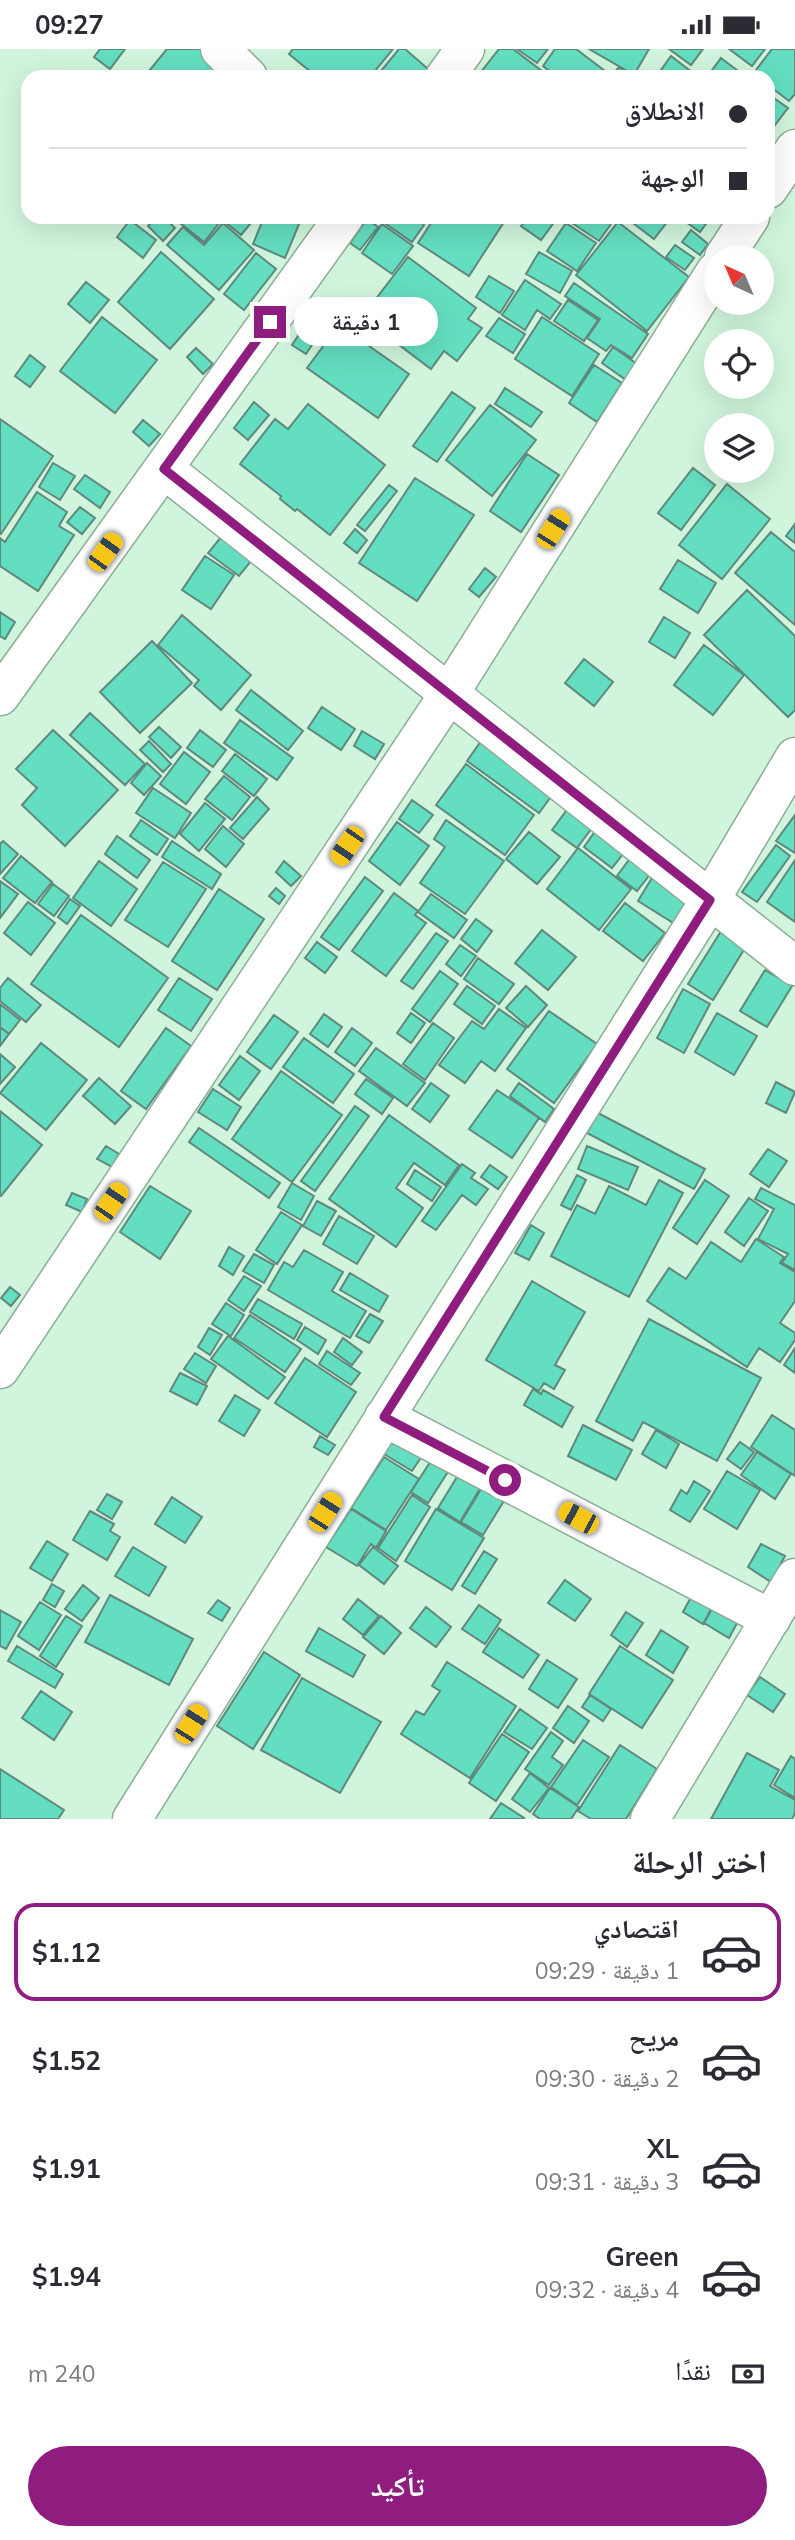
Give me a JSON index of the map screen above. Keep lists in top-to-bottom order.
{
  "north": "top left",
  "page": {
    "status": "09:27",
    "banner": ["الانطلاق", "الوجهة"],
    "bubble": "1 دقيقة",
    "heading": "اختر الرحلة",
    "list": [
      {
        "name": "اقتصادي",
        "note": "1 دقيقة · 09:29",
        "value": "$1.12"
      },
      {
        "name": "مريح",
        "note": "2 دقيقة · 09:30",
        "value": "$1.52"
      },
      {
        "name": "XL",
        "note": "3 دقيقة · 09:31",
        "value": "$1.91"
      },
      {
        "name": "Green",
        "note": "4 دقيقة · 09:32",
        "value": "$1.94"
      }
    ],
    "pay": ["نقدًا", "240 m"],
    "buttons": "تأكيد"
  }
}
